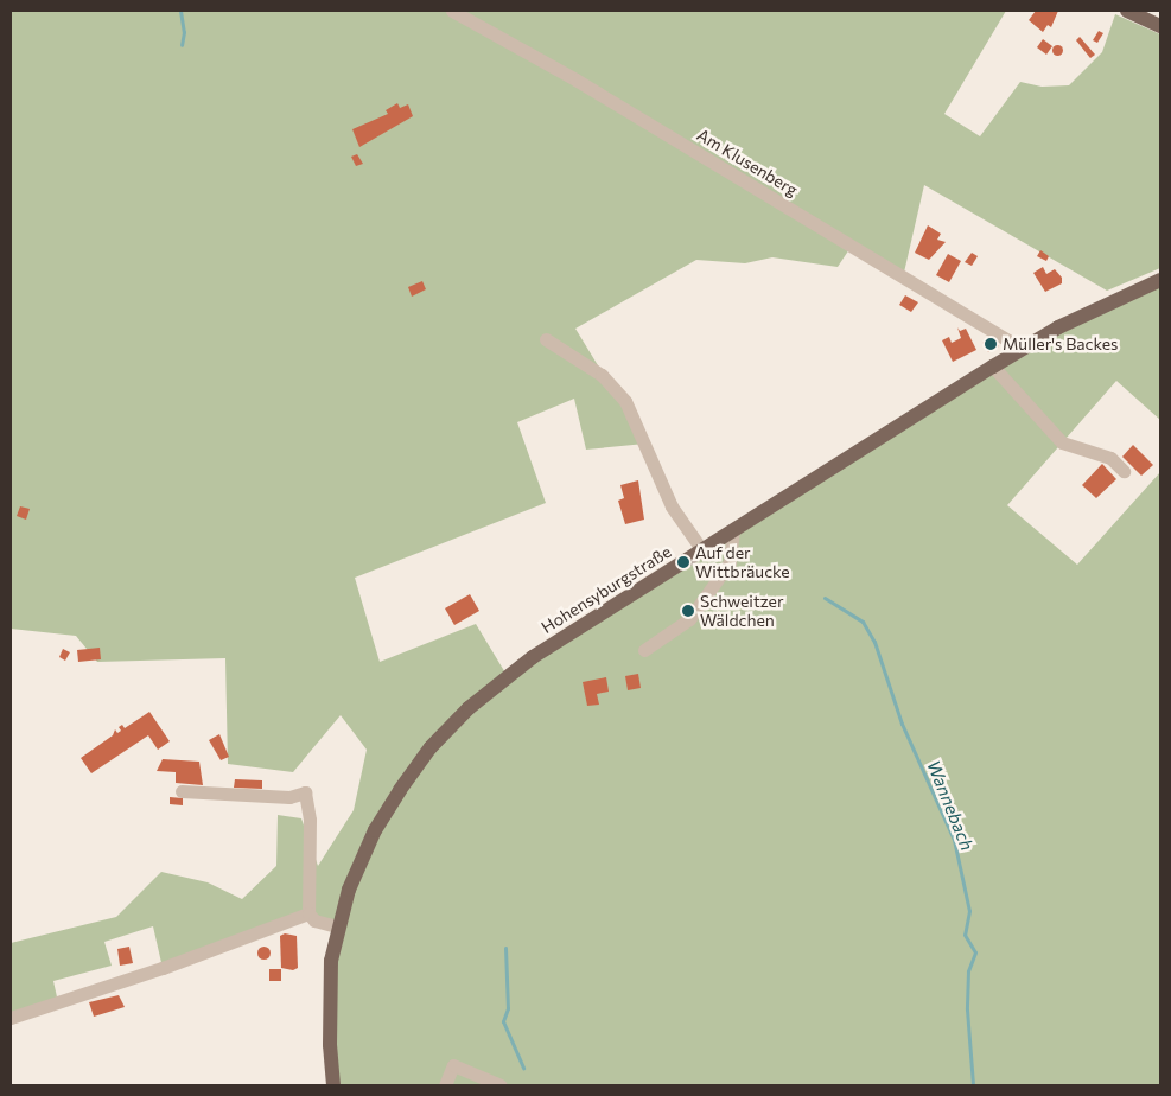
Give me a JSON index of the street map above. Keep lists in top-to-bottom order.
{
  "streets": {
    "main road": ["Hohensyburgstraße"],
    "street": ["Am Klusenberg"]
  },
  "crossings": [
    ["Am Klusenberg", "Hohensyburgstraße"]
  ],
  "water": ["Wannebach"],
  "places": ["Müller's Backes", "Auf der Wittbräucke", "Schweitzer Wäldchen"]
}
